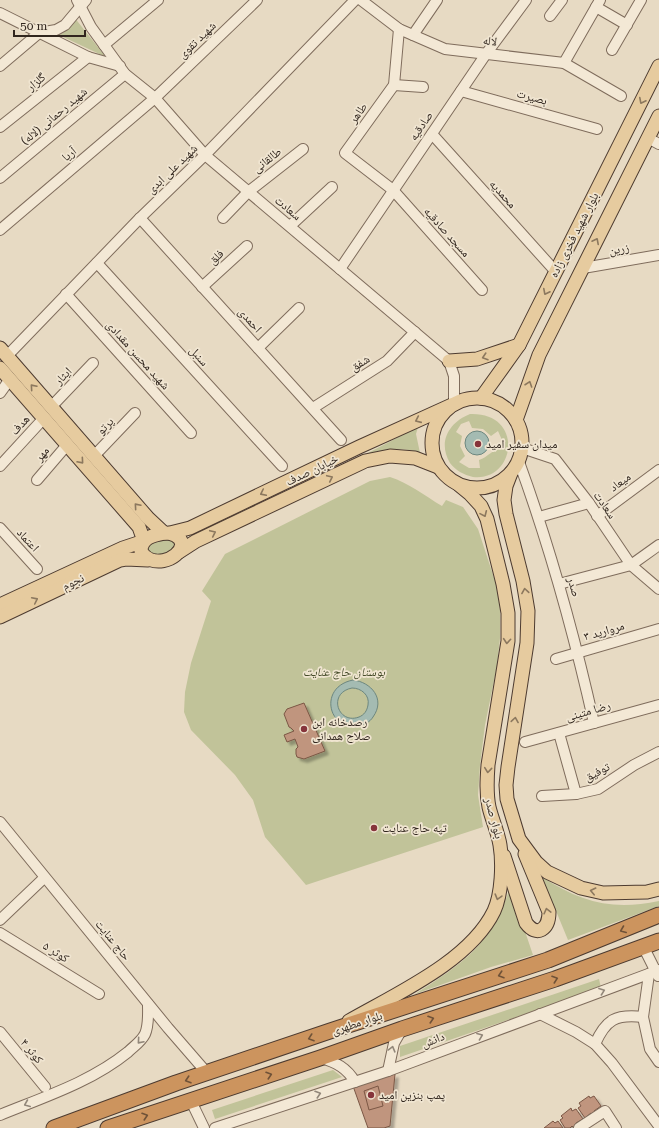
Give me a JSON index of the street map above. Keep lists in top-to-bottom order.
{
  "streets": {
    "highway": ["بلوار مطهری"],
    "main road": [
      "بلوار شهید فخری زاده",
      "خیابان صدف",
      "نجوم",
      "بلوار صدر"
    ],
    "street": [
      "شهید تقوی",
      "لاله",
      "گلزار",
      "بصیرت",
      "طاهر",
      "شهید رحمانی (لاله)",
      "صادقیه",
      "آریا",
      "طالقانی",
      "شهید علی ابدی",
      "محمدیه",
      "سعادت",
      "مسجد صادقیه",
      "زرین",
      "فلق",
      "احمدی",
      "شهید محسن مقدادی",
      "سنبل",
      "شفق",
      "ایثار",
      "هدف",
      "پرتو",
      "مهر",
      "میعاد",
      "اعتماد",
      "صدر",
      "مروارید ۳",
      "رضا متینی",
      "توفیق",
      "حاج عنایت",
      "کوثر ۵",
      "دانش",
      "کوثر ۴"
    ]
  },
  "crossings": [
    ["شهید تقوی", "آریا"],
    ["شهید تقوی", "سعادت"],
    ["لاله", "صادقیه"],
    ["بصیرت", "صادقیه"],
    ["طاهر", "صادقیه"],
    ["طاهر", "مسجد صادقیه"],
    ["شهید رحمانی (لاله)", "سعادت"],
    ["صادقیه", "محمدیه"],
    ["صادقیه", "سعادت"],
    ["صادقیه", "مسجد صادقیه"],
    ["آریا", "سعادت"],
    ["طالقانی", "سعادت"],
    ["شهید علی ابدی", "سعادت"],
    ["شهید علی ابدی", "احمدی"],
    ["شهید علی ابدی", "شهید محسن مقدادی"],
    ["شهید علی ابدی", "سنبل"],
    ["محمدیه", "بلوار شهید فخری زاده"],
    ["سعادت", "بلوار شهید فخری زاده"],
    ["سعادت", "شفق"],
    ["سعادت", "خیابان صدف"],
    ["سعادت", "میعاد"],
    ["سعادت", "صدر"],
    ["سعادت", "بلوار صدر"],
    ["بلوار شهید فخری زاده", "زرین"],
    ["بلوار شهید فخری زاده", "خیابان صدف"],
    ["بلوار شهید فخری زاده", "صدر"],
    ["بلوار شهید فخری زاده", "بلوار صدر"],
    ["فلق", "احمدی"],
    ["احمدی", "شفق"],
    ["خیابان صدف", "نجوم"],
    ["خیابان صدف", "صدر"],
    ["خیابان صدف", "بلوار صدر"],
    ["صدر", "مروارید ۳"],
    ["صدر", "رضا متینی"],
    ["صدر", "بلوار صدر"],
    ["بلوار صدر", "بلوار مطهری"],
    ["حاج عنایت", "بلوار مطهری"]
  ],
  "one_way": ["دانش"],
  "parks": ["بوستان حاج عنایت"],
  "places": [
    "میدان سفیر امید",
    "رصدخانه ابن صلاح همدانی",
    "تپه حاج عنایت",
    "پمپ بنزین امید"
  ],
  "scale_bar": "50 m"
}
